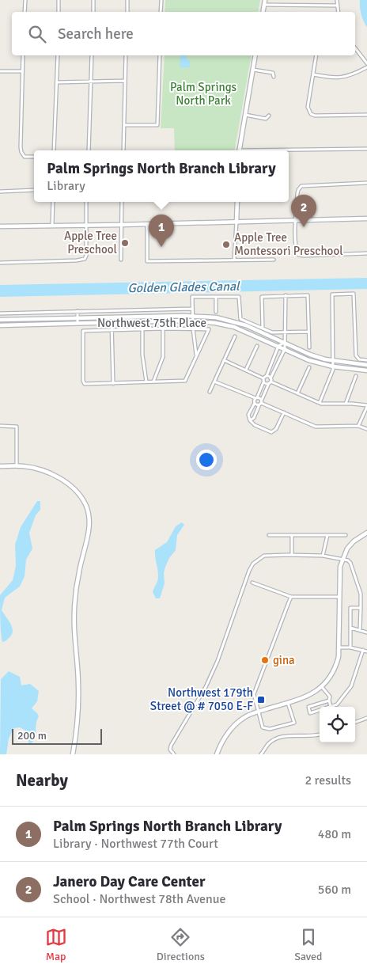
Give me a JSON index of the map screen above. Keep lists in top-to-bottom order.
{
  "streets": {
    "street": ["Northwest 75th Place"]
  },
  "water": ["Golden Glades Canal"],
  "parks": ["Palm Springs North Park"],
  "places": {
    "other": ["Apple Tree Preschool", "Apple Tree Montessori Preschool", "gina"],
    "transit": ["Northwest 179th Street @ # 7050 E-F"]
  },
  "scale_bar": "200 m",
  "page": {
    "search": "Search here",
    "popup": ["Palm Springs North Branch Library", "Library"],
    "pins": ["2", "1"],
    "scale": "200 m",
    "heading": ["Nearby", "2 results"],
    "list": [
      {
        "mark": "1",
        "name": "Palm Springs North Branch Library",
        "note": "Library · Northwest 77th Court",
        "value": "480 m"
      },
      {
        "mark": "2",
        "name": "Janero Day Care Center",
        "note": "School · Northwest 78th Avenue",
        "value": "560 m"
      }
    ],
    "nav": ["Map", "Directions", "Saved"]
  }
}
